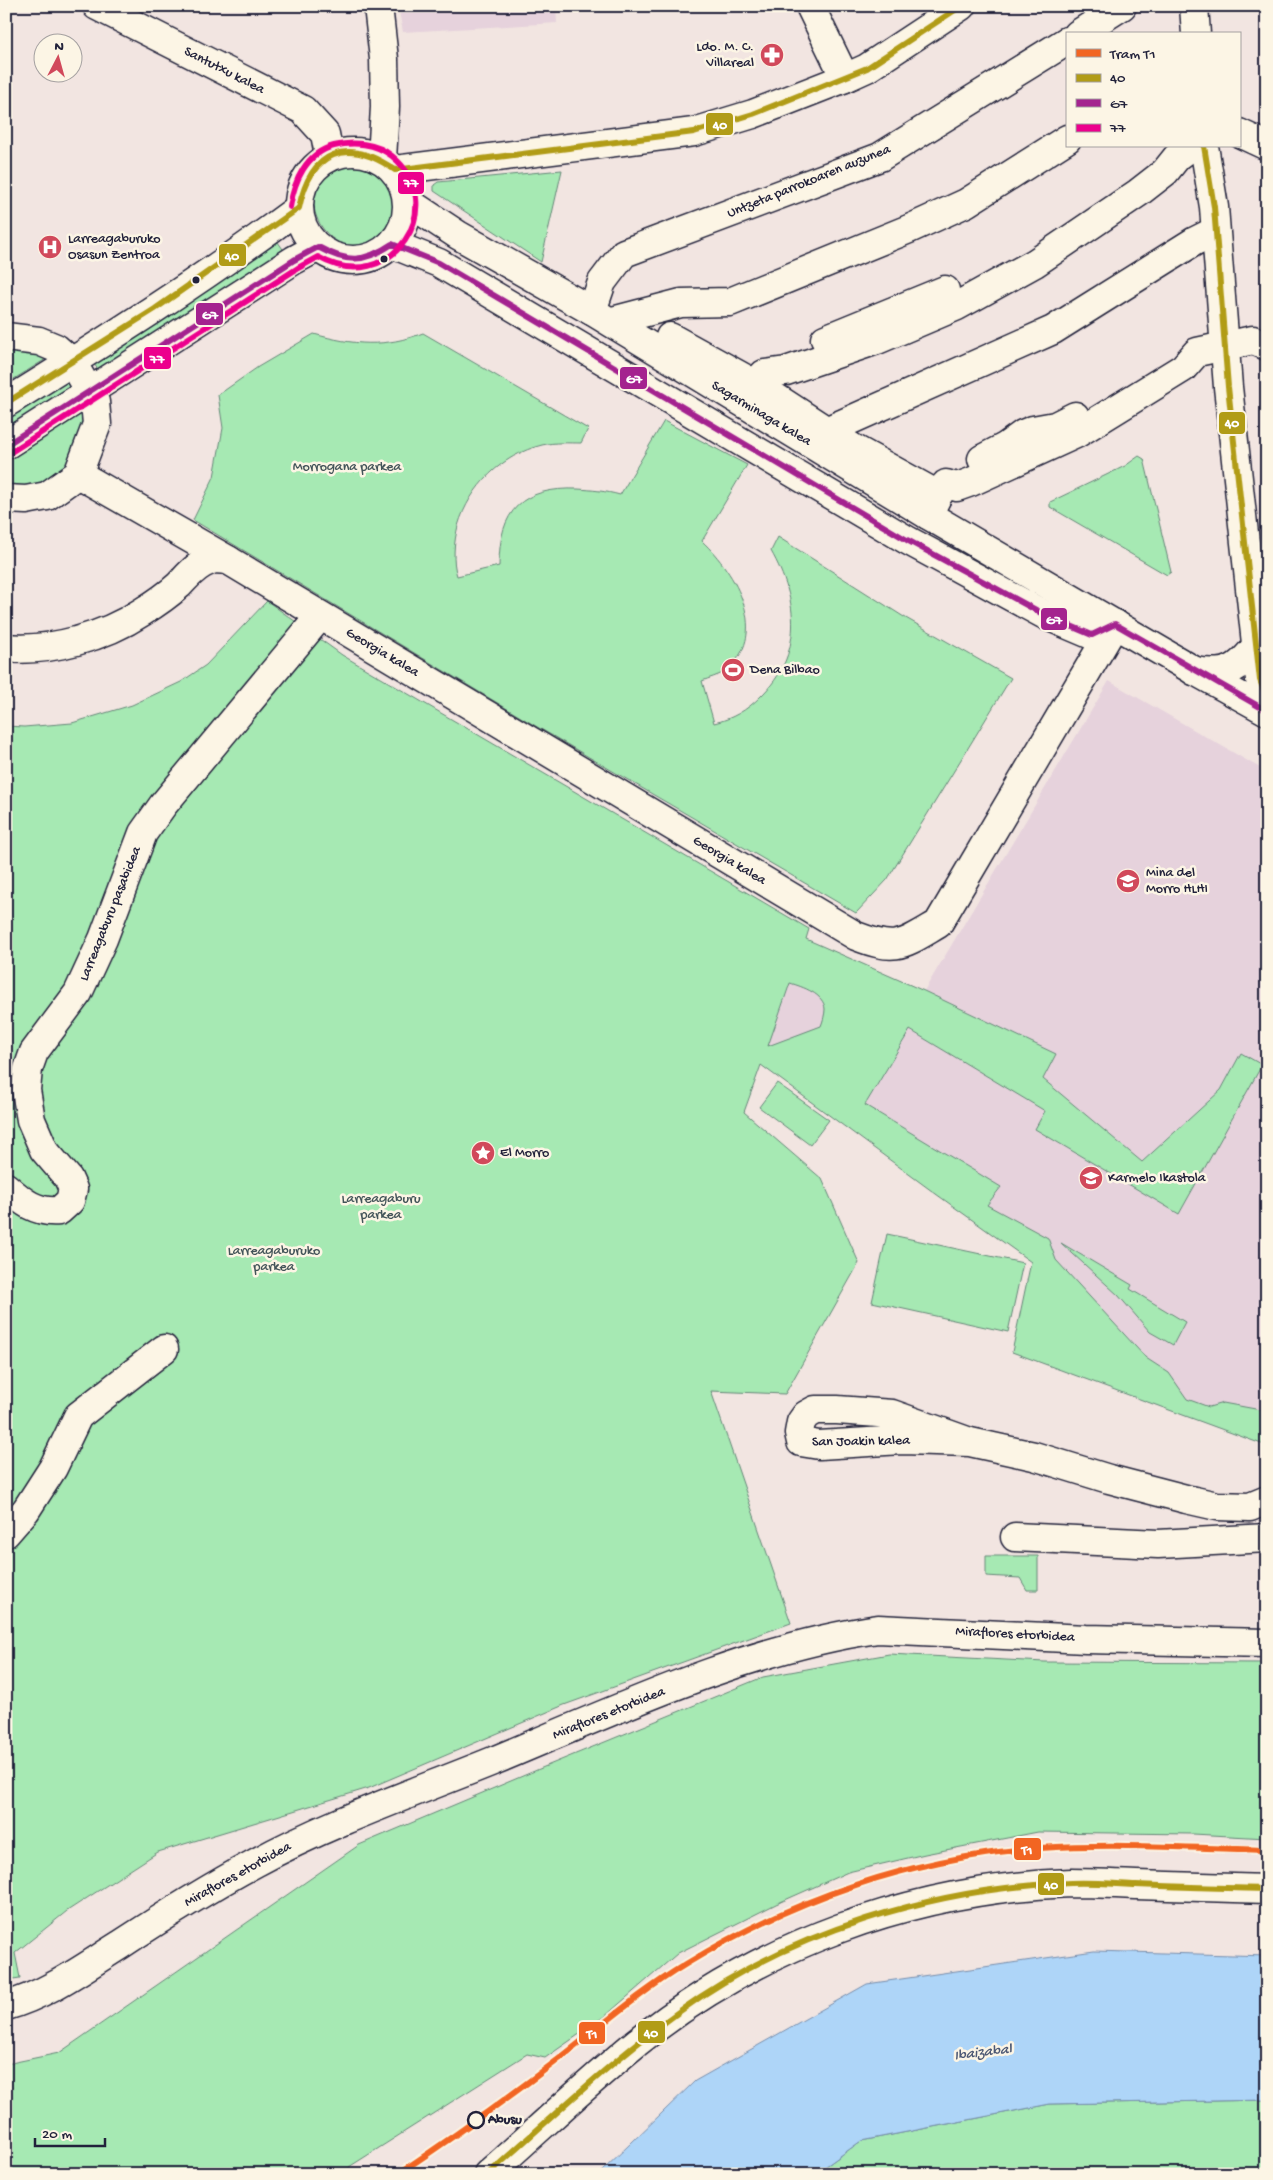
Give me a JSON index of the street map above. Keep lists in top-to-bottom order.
{
  "streets": {
    "street": [
      "Santutxu kalea",
      "Untzeta parrokoaren auzunea",
      "Sagarminaga kalea",
      "Georgia kalea",
      "Larreagaburu pasabidea",
      "San Joakin kalea",
      "Miraflores etorbidea"
    ]
  },
  "crossings": [
    ["Santutxu kalea", "Sagarminaga kalea"],
    ["Untzeta parrokoaren auzunea", "Sagarminaga kalea"],
    ["Sagarminaga kalea", "Georgia kalea"],
    ["Georgia kalea", "Larreagaburu pasabidea"]
  ],
  "water": ["Ibaizabal"],
  "parks": ["Morrogana parkea", "Larreagaburu parkea", "Larreagaburuko parkea"],
  "places": {
    "pharmacy": ["Ldo. M. C. Villareal"],
    "hospital": ["Larreagaburuko Osasun Zentroa"],
    "sports": ["Dena Bilbao"],
    "school or university": ["Mina del Morro HLHI", "Karmelo Ikastola"],
    "place": ["El Morro"],
    "other": ["Abusu"]
  },
  "lines": [
    "transit line 40",
    "transit line 77",
    "transit line G7",
    "tram line T1"
  ],
  "legend": [
    "Tram T1",
    "40",
    "G7",
    "77"
  ],
  "scale_bar": "20 m",
  "north": "top"
}
